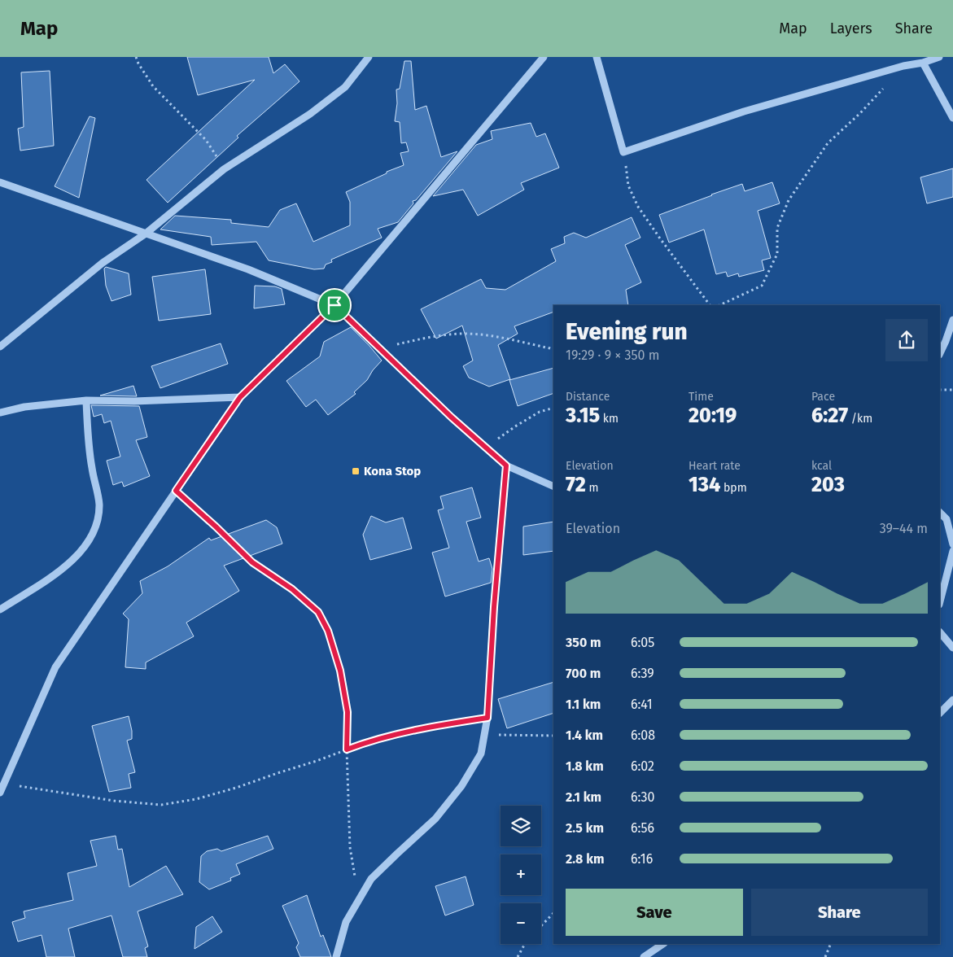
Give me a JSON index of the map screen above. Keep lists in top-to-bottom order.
{
  "places": {
    "transit": ["Kona Stop"]
  },
  "page": {
    "header": "Map",
    "nav": ["Map", "Layers", "Share"],
    "heading": ["Evening run", "19:29 · 9 × 350 m"],
    "stats": [
      ["Distance", "3.15 km"],
      ["Time", "20:19"],
      ["Pace", "6:27 /km"],
      ["Elevation", "72 m"],
      ["Heart rate", "134 bpm"],
      ["kcal", "203"]
    ],
    "chart": ["Elevation", "39–44 m"],
    "list": [
      {
        "name": "350 m",
        "note": "6:05"
      },
      {
        "name": "700 m",
        "note": "6:39"
      },
      {
        "name": "1.1 km",
        "note": "6:41"
      },
      {
        "name": "1.4 km",
        "note": "6:08"
      },
      {
        "name": "1.8 km",
        "note": "6:02"
      },
      {
        "name": "2.1 km",
        "note": "6:30"
      },
      {
        "name": "2.5 km",
        "note": "6:56"
      },
      {
        "name": "2.8 km",
        "note": "6:16"
      }
    ],
    "map_buttons": ["+", "−"],
    "buttons": ["Save", "Share"]
  }
}
